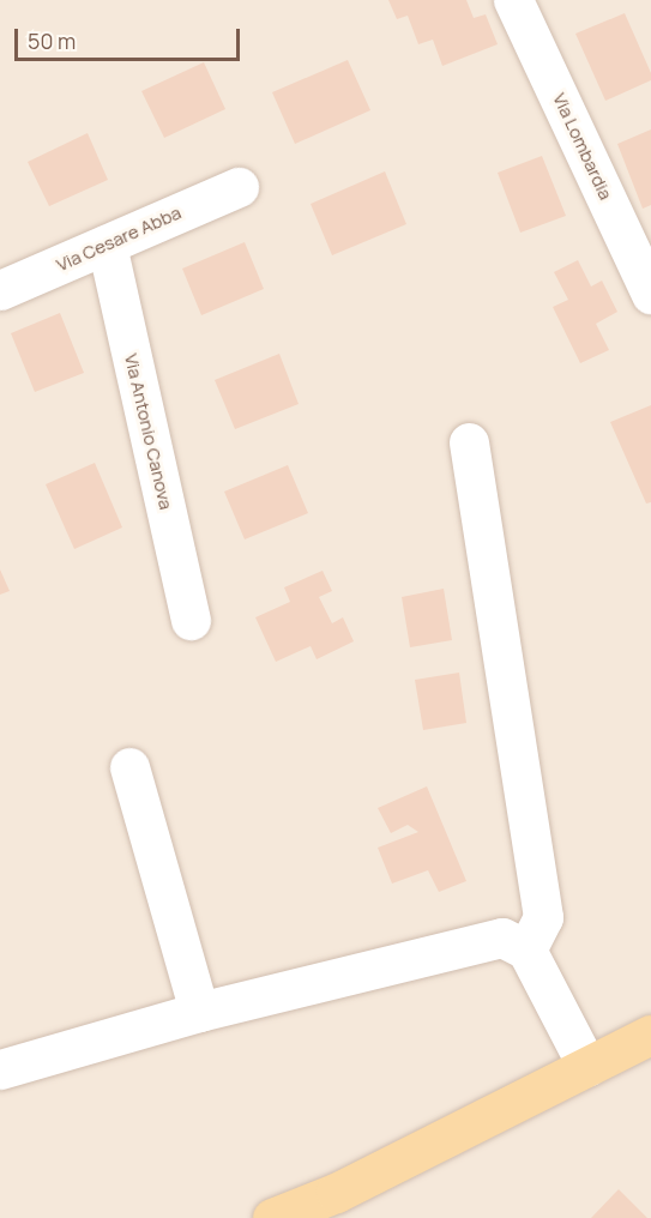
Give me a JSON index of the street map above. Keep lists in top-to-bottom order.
{
  "streets": {
    "street": ["Via Lombardia", "Via Cesare Abba", "Via Antonio Canova"]
  },
  "crossings": [
    ["Via Cesare Abba", "Via Antonio Canova"]
  ],
  "scale_bar": "50 m"
}
